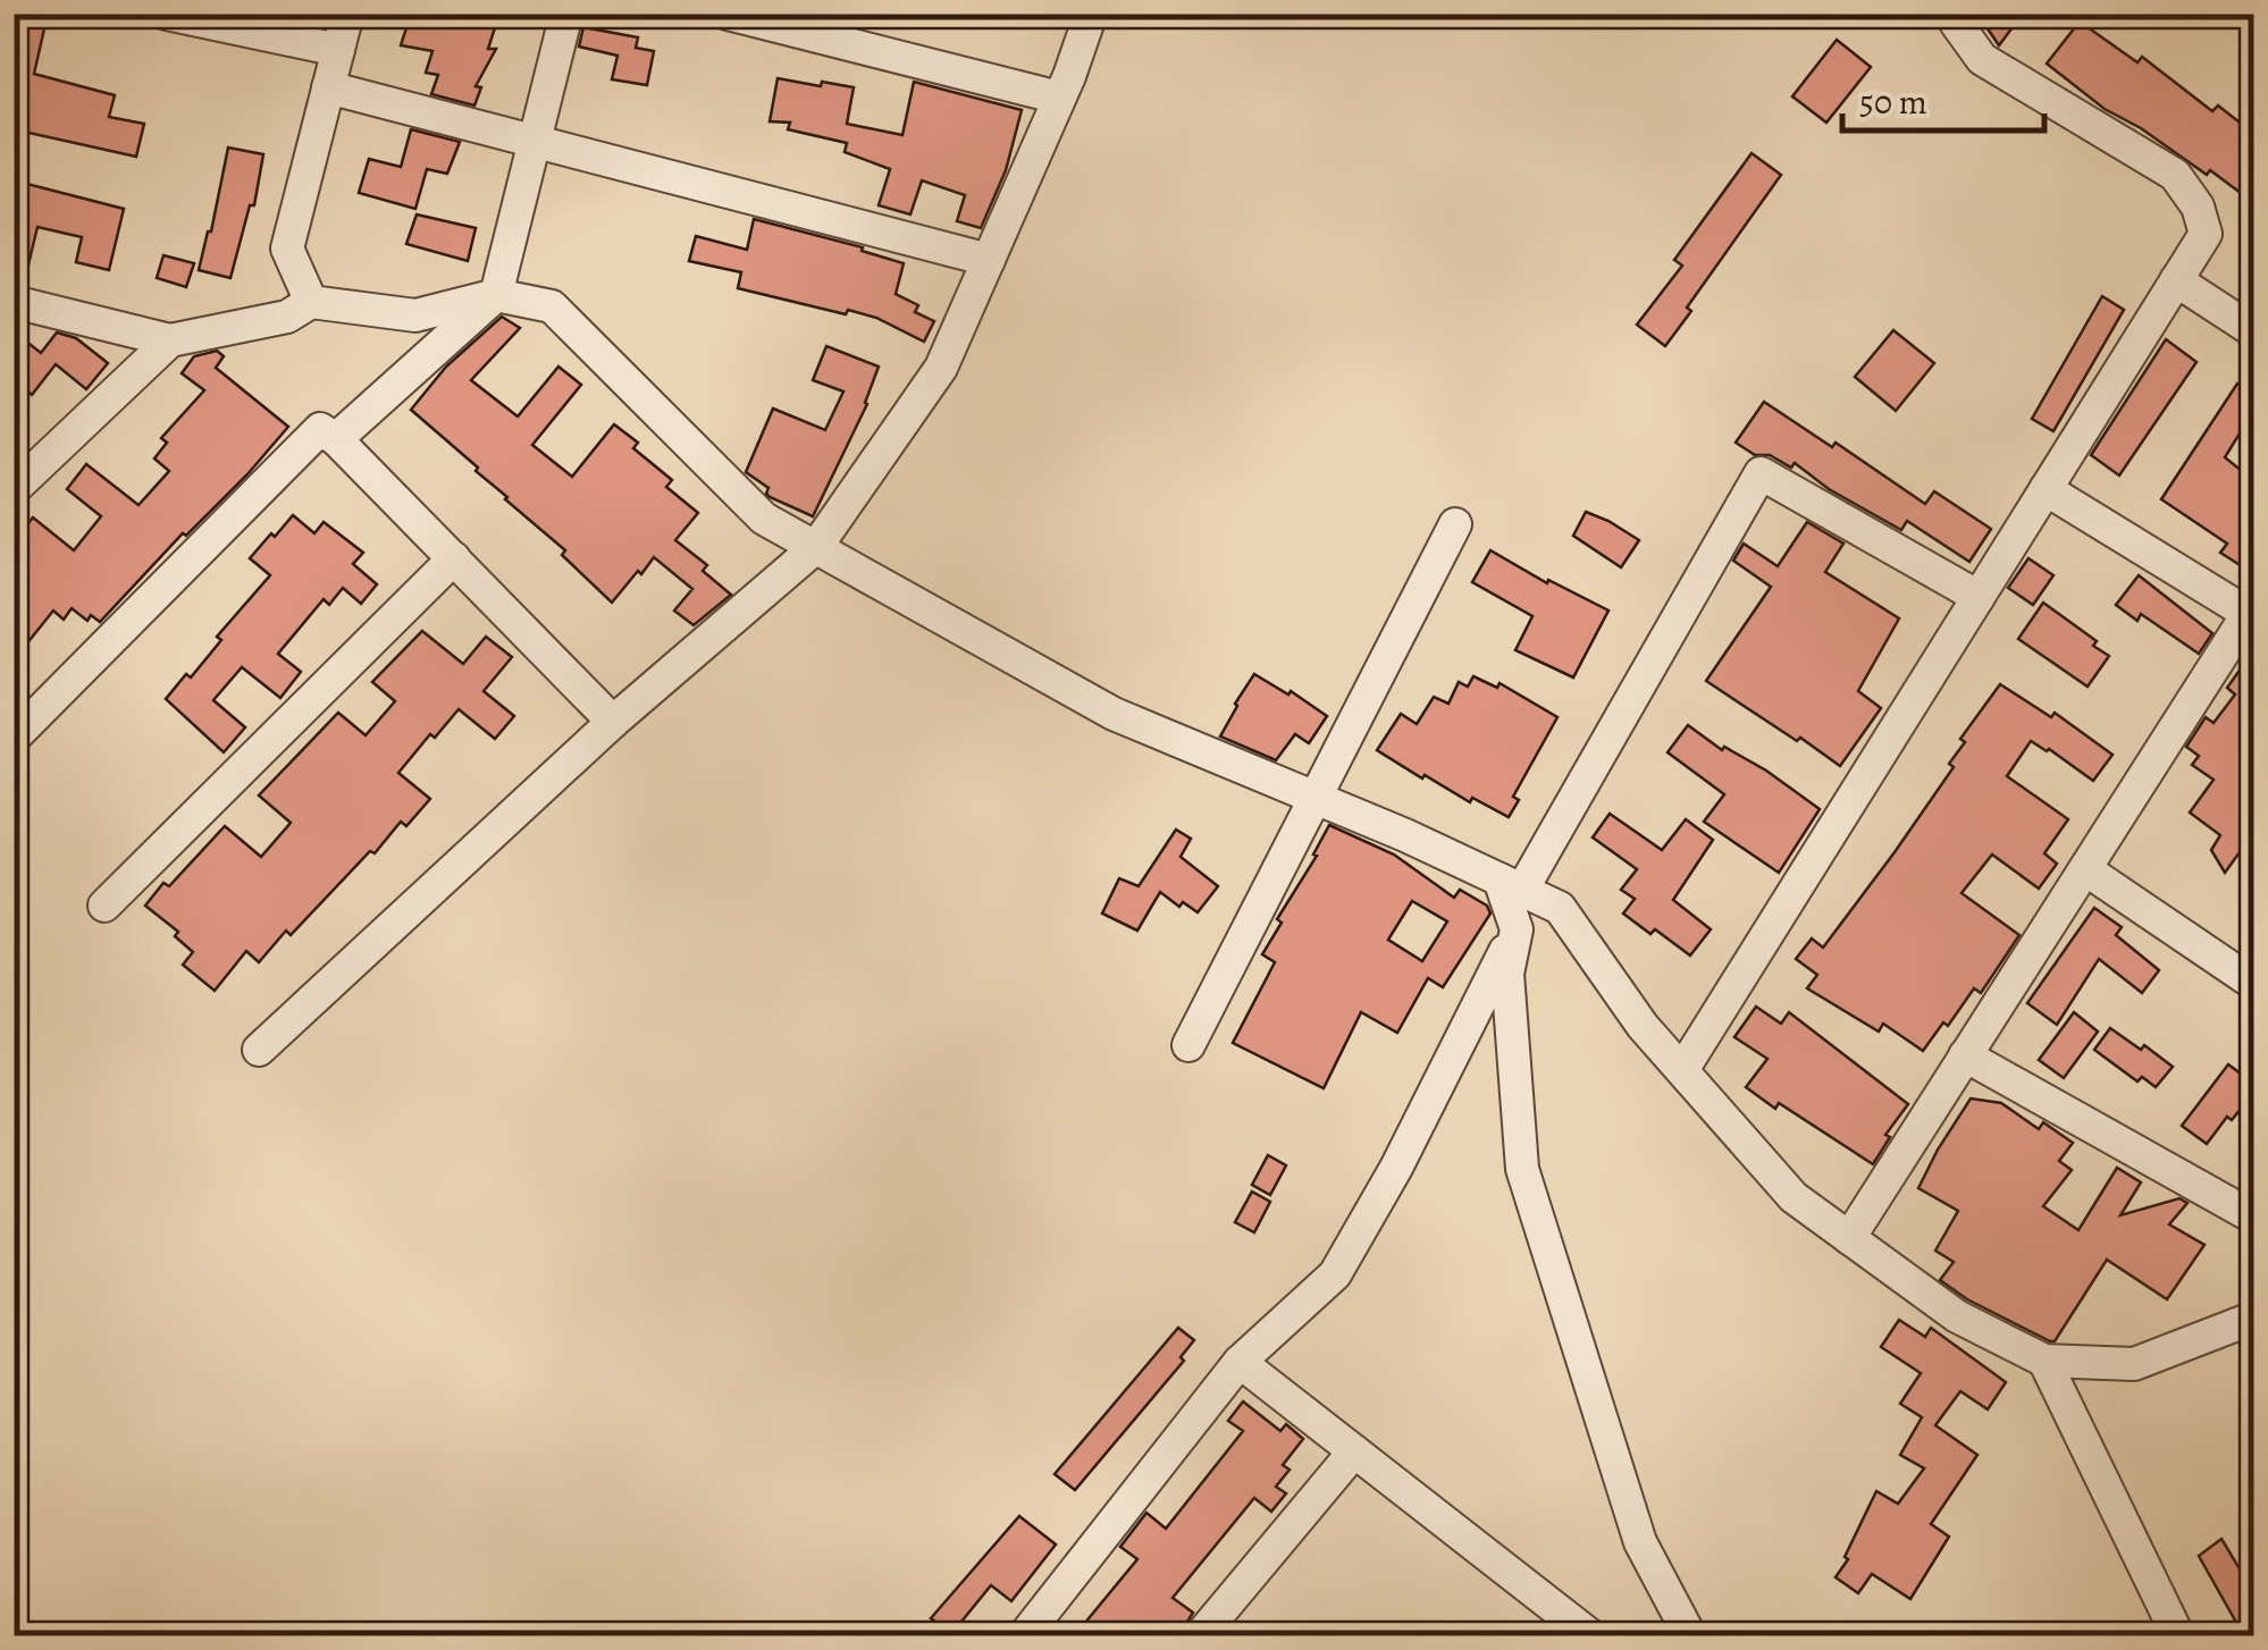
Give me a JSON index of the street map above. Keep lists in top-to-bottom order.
{
  "scale_bar": "50 m"
}
